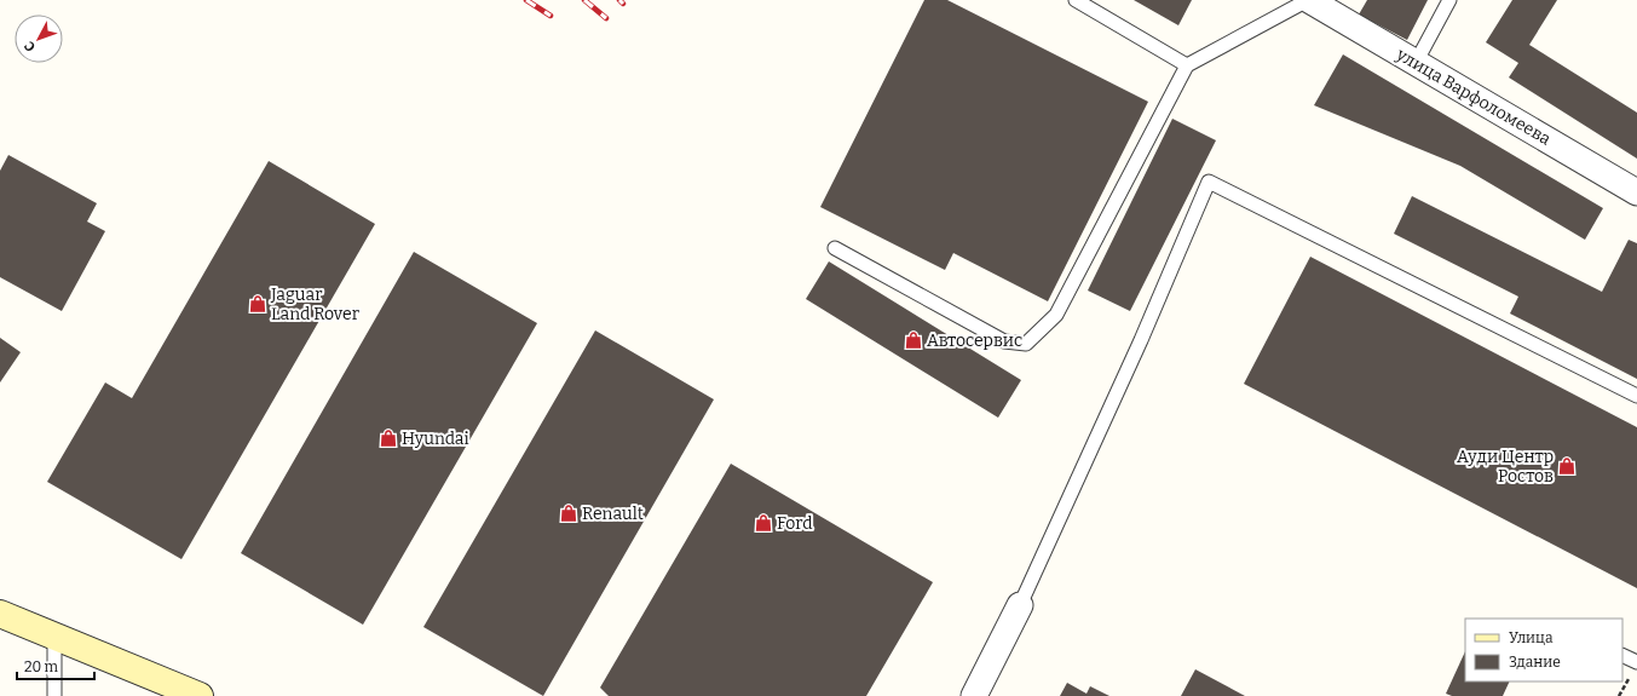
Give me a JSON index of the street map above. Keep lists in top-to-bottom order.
{
  "streets": {
    "street": ["улица Варфоломеева"]
  },
  "places": {
    "shop": [
      "Jaguar Land Rover",
      "Автосервис",
      "Hyundai",
      "Ауди Центр Ростов",
      "Renault",
      "Ford"
    ]
  },
  "legend": ["Улица", "Здание"],
  "scale_bar": "20 m",
  "north": "bottom left"
}
